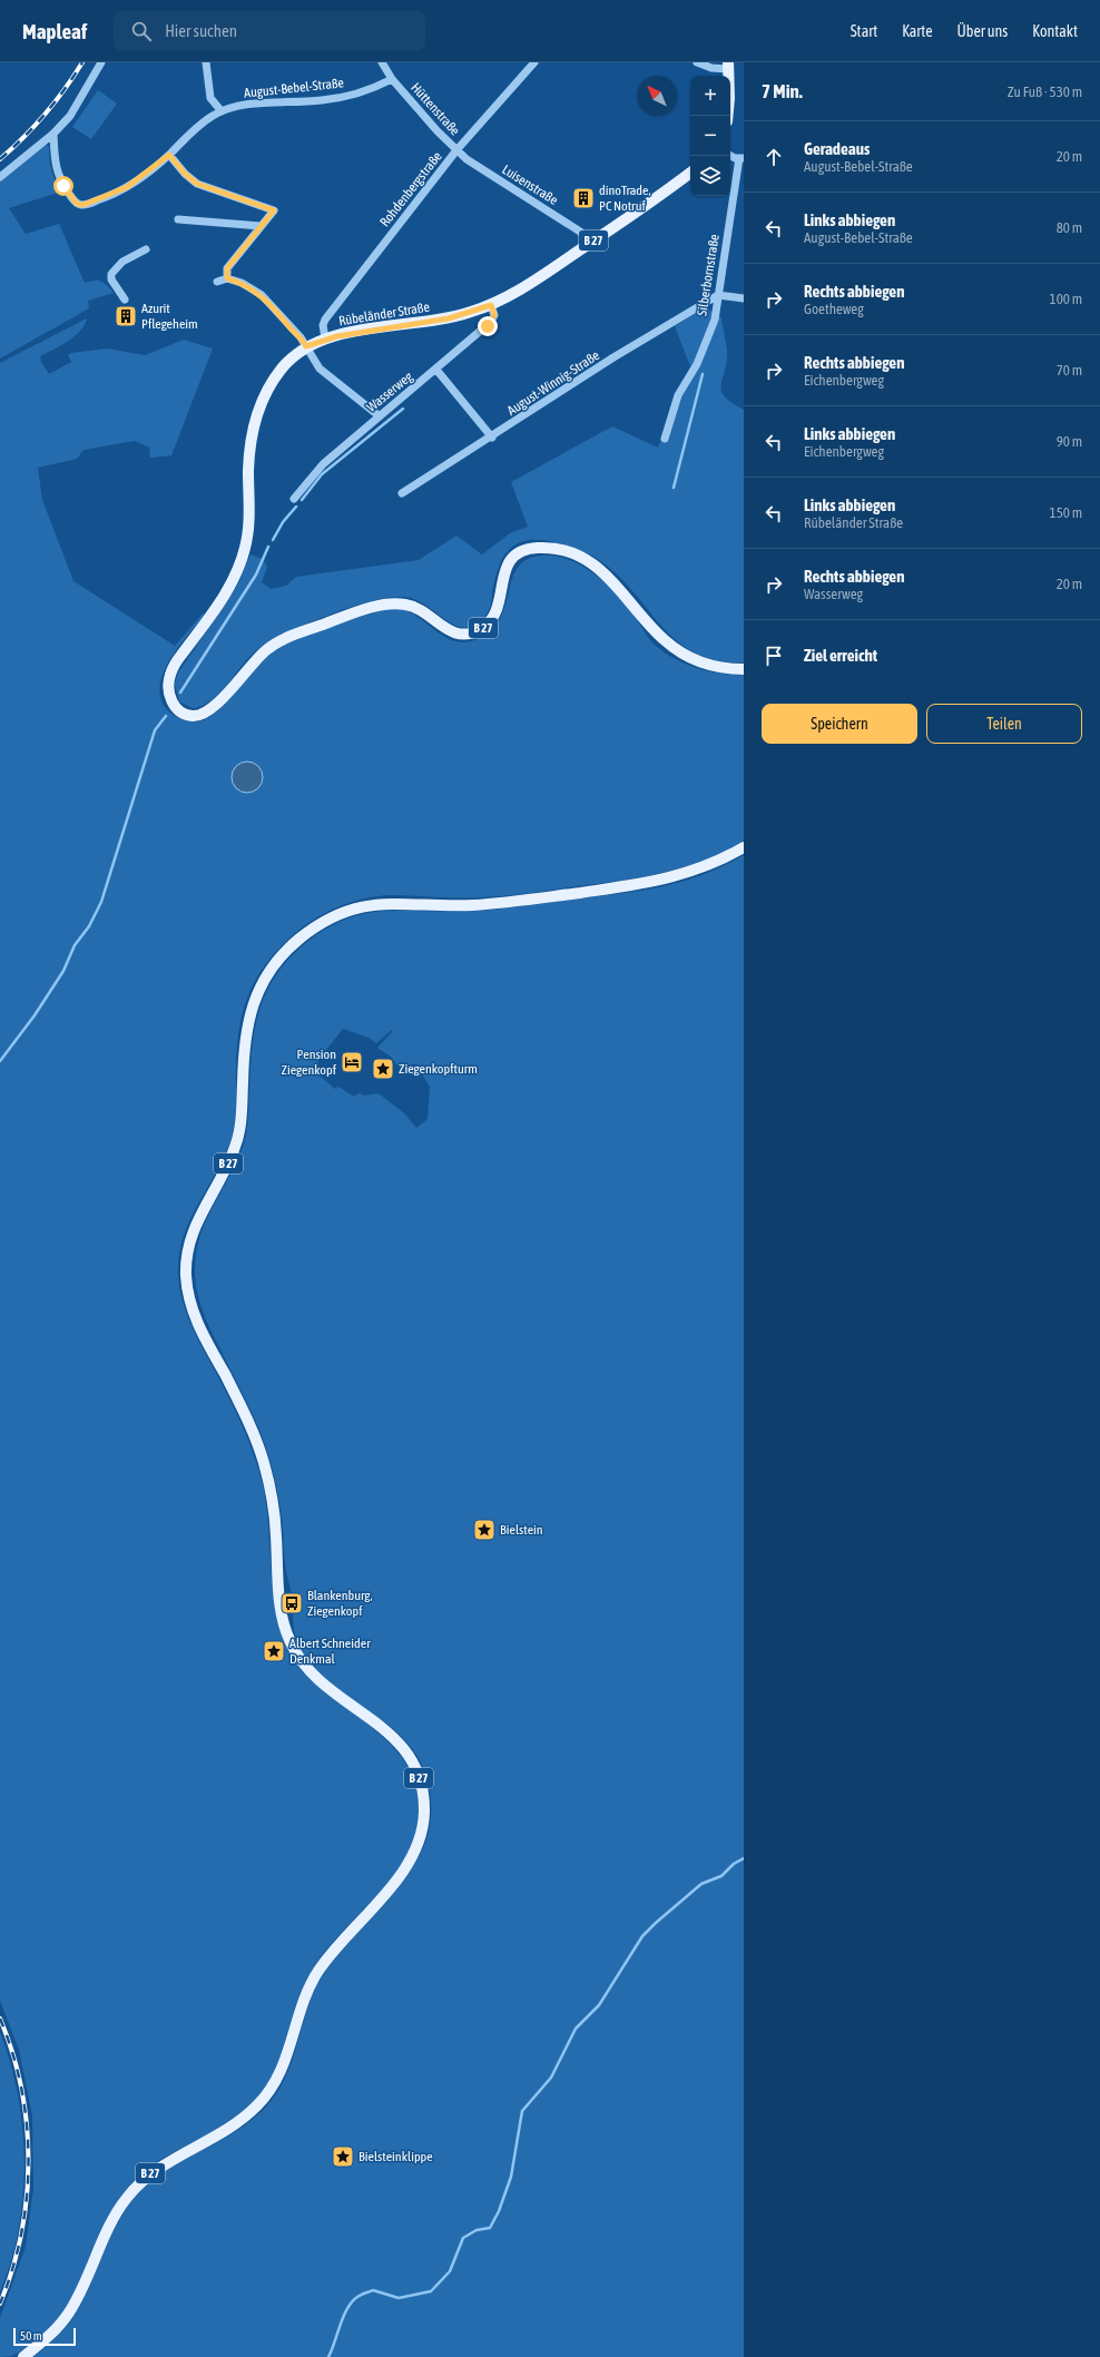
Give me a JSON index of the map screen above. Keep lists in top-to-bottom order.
{
  "streets": {
    "main road": ["B 27", "Rübeländer Straße"],
    "street": [
      "August-Bebel-Straße",
      "Hüttenstraße",
      "Luisenstraße",
      "Rohdenbergstraße",
      "Silberbornstraße",
      "August-Winnig-Straße",
      "Wasserweg"
    ]
  },
  "crossings": [
    ["August-Bebel-Straße", "Hüttenstraße"],
    ["Hüttenstraße", "Luisenstraße"],
    ["Hüttenstraße", "Rohdenbergstraße"],
    ["Luisenstraße", "Rohdenbergstraße"],
    ["Luisenstraße", "Rübeländer Straße"],
    ["Rohdenbergstraße", "Rübeländer Straße"],
    ["Silberbornstraße", "August-Winnig-Straße"],
    ["Rübeländer Straße", "Wasserweg"]
  ],
  "places": {
    "building": ["dinoTrade, PC Notruf", "Azurit Pflegeheim"],
    "hotel": ["Pension Ziegenkopf"],
    "place": [
      "Ziegenkopfturm",
      "Bielstein",
      "Albert Schneider Denkmal",
      "Bielsteinklippe"
    ],
    "bus stop": ["Blankenburg, Ziegenkopf"]
  },
  "scale_bar": "50 m",
  "north": "top left",
  "page": {
    "header": "Mapleaf",
    "search": "Hier suchen",
    "nav": [
      "Start",
      "Karte",
      "Über uns",
      "Kontakt"
    ],
    "heading": ["7 Min.", "Zu Fuß · 530 m"],
    "map_buttons": ["+", "−"],
    "list": [
      ["Geradeaus", "August-Bebel-Straße", "20 m"],
      ["Links abbiegen", "August-Bebel-Straße", "80 m"],
      ["Rechts abbiegen", "Goetheweg", "100 m"],
      ["Rechts abbiegen", "Eichenbergweg", "70 m"],
      ["Links abbiegen", "Eichenbergweg", "90 m"],
      ["Links abbiegen", "Rübeländer Straße", "150 m"],
      ["Rechts abbiegen", "Wasserweg", "20 m"],
      "Ziel erreicht"
    ],
    "buttons": ["Speichern", "Teilen"],
    "scale": "50 m"
  }
}
